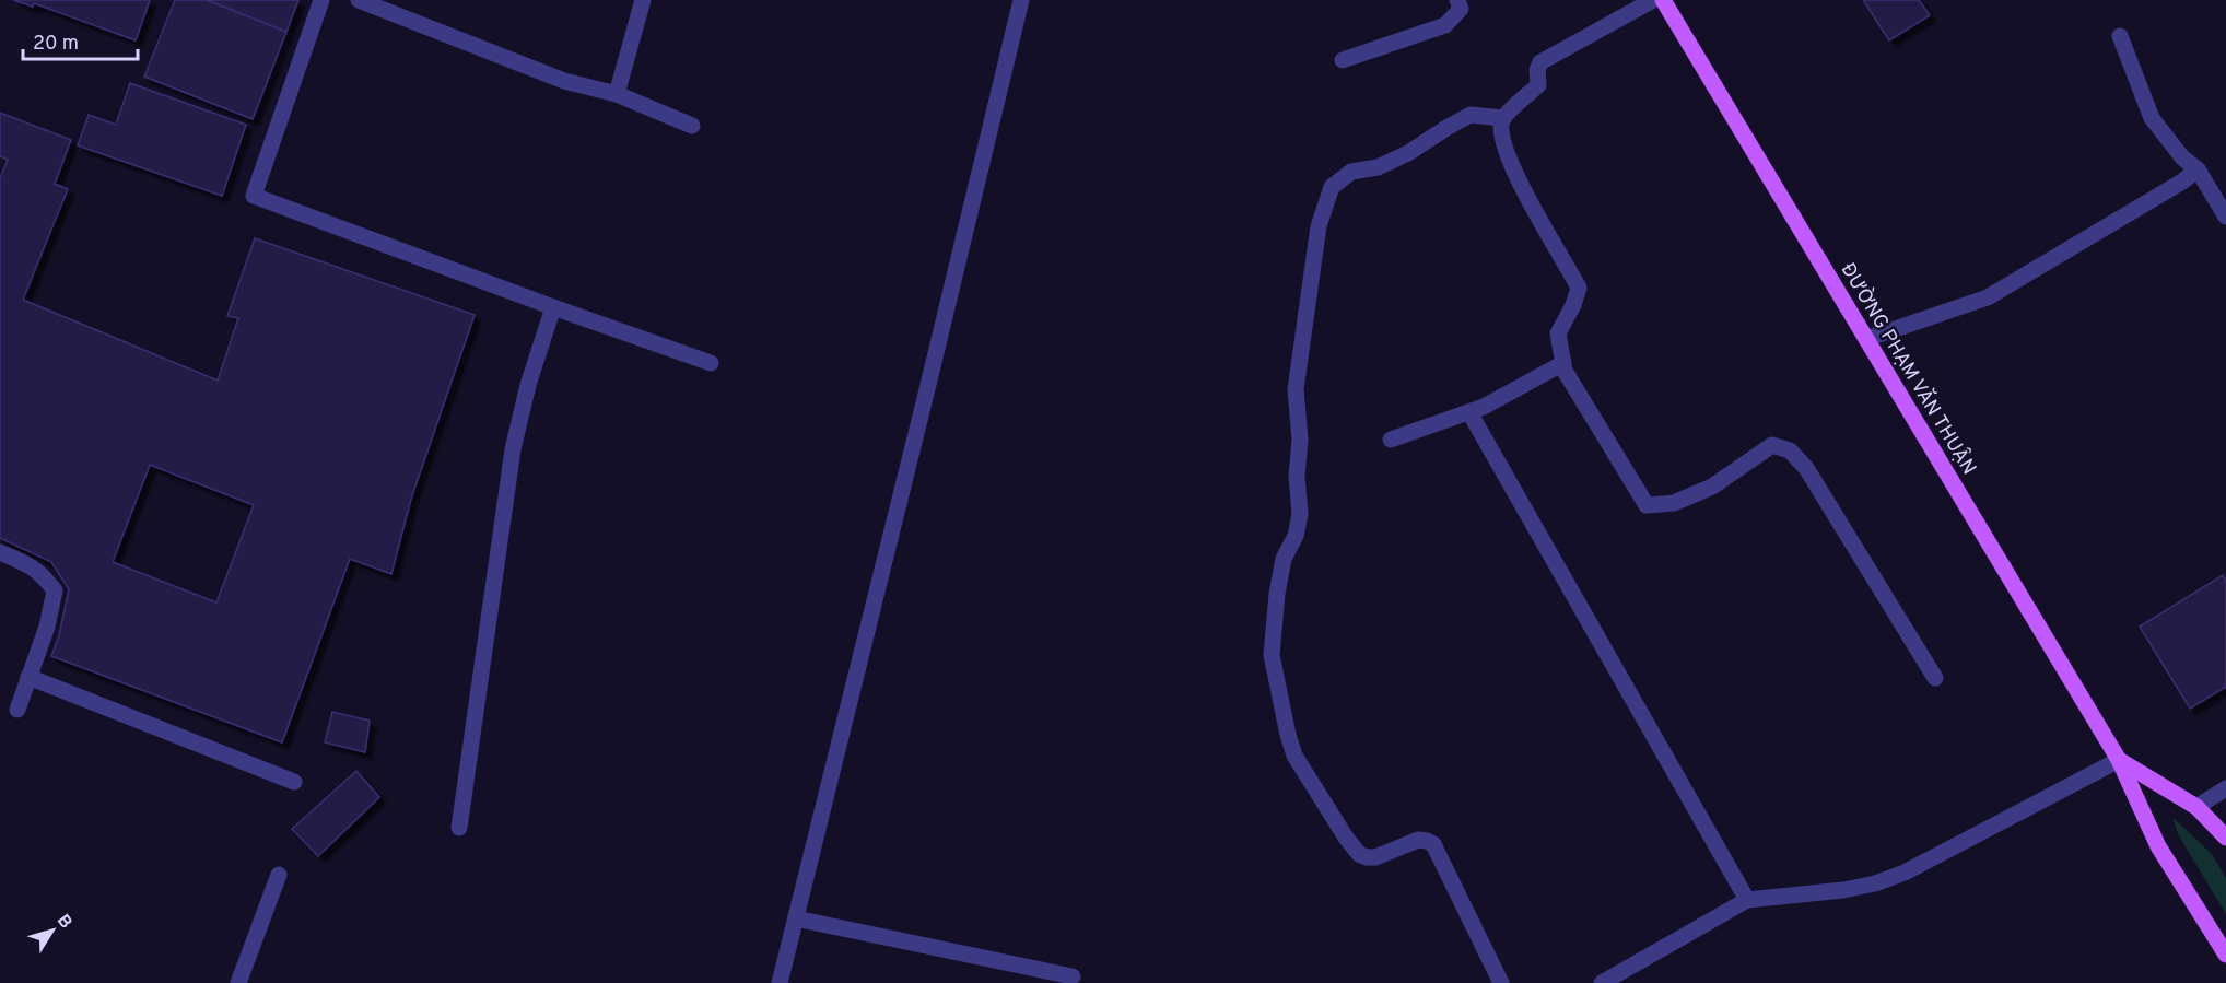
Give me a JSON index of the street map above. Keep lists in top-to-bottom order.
{
  "streets": {
    "main road": ["ĐƯỜNG PHẠM VĂN THUẬN"]
  },
  "scale_bar": "20 m",
  "north": "top right"
}
